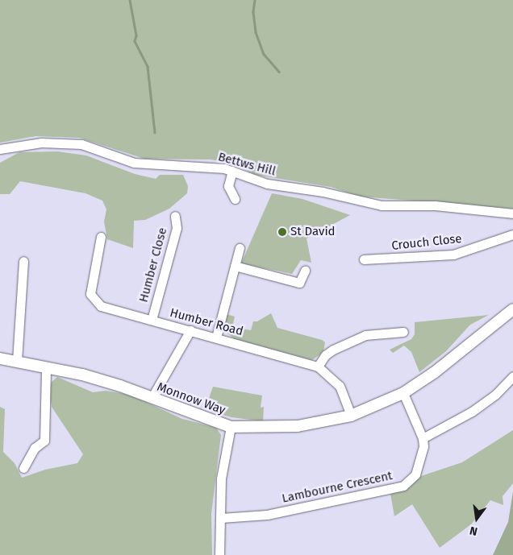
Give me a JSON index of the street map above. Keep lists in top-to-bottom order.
{
  "streets": {
    "street": [
      "Bettws Hill",
      "Crouch Close",
      "Humber Close",
      "Humber Road",
      "Monnow Way",
      "Lambourne Crescent"
    ]
  },
  "crossings": [
    ["Humber Close", "Humber Road"],
    ["Humber Road", "Monnow Way"],
    ["Monnow Way", "Lambourne Crescent"]
  ],
  "places": ["St David"],
  "north": "bottom"
}
